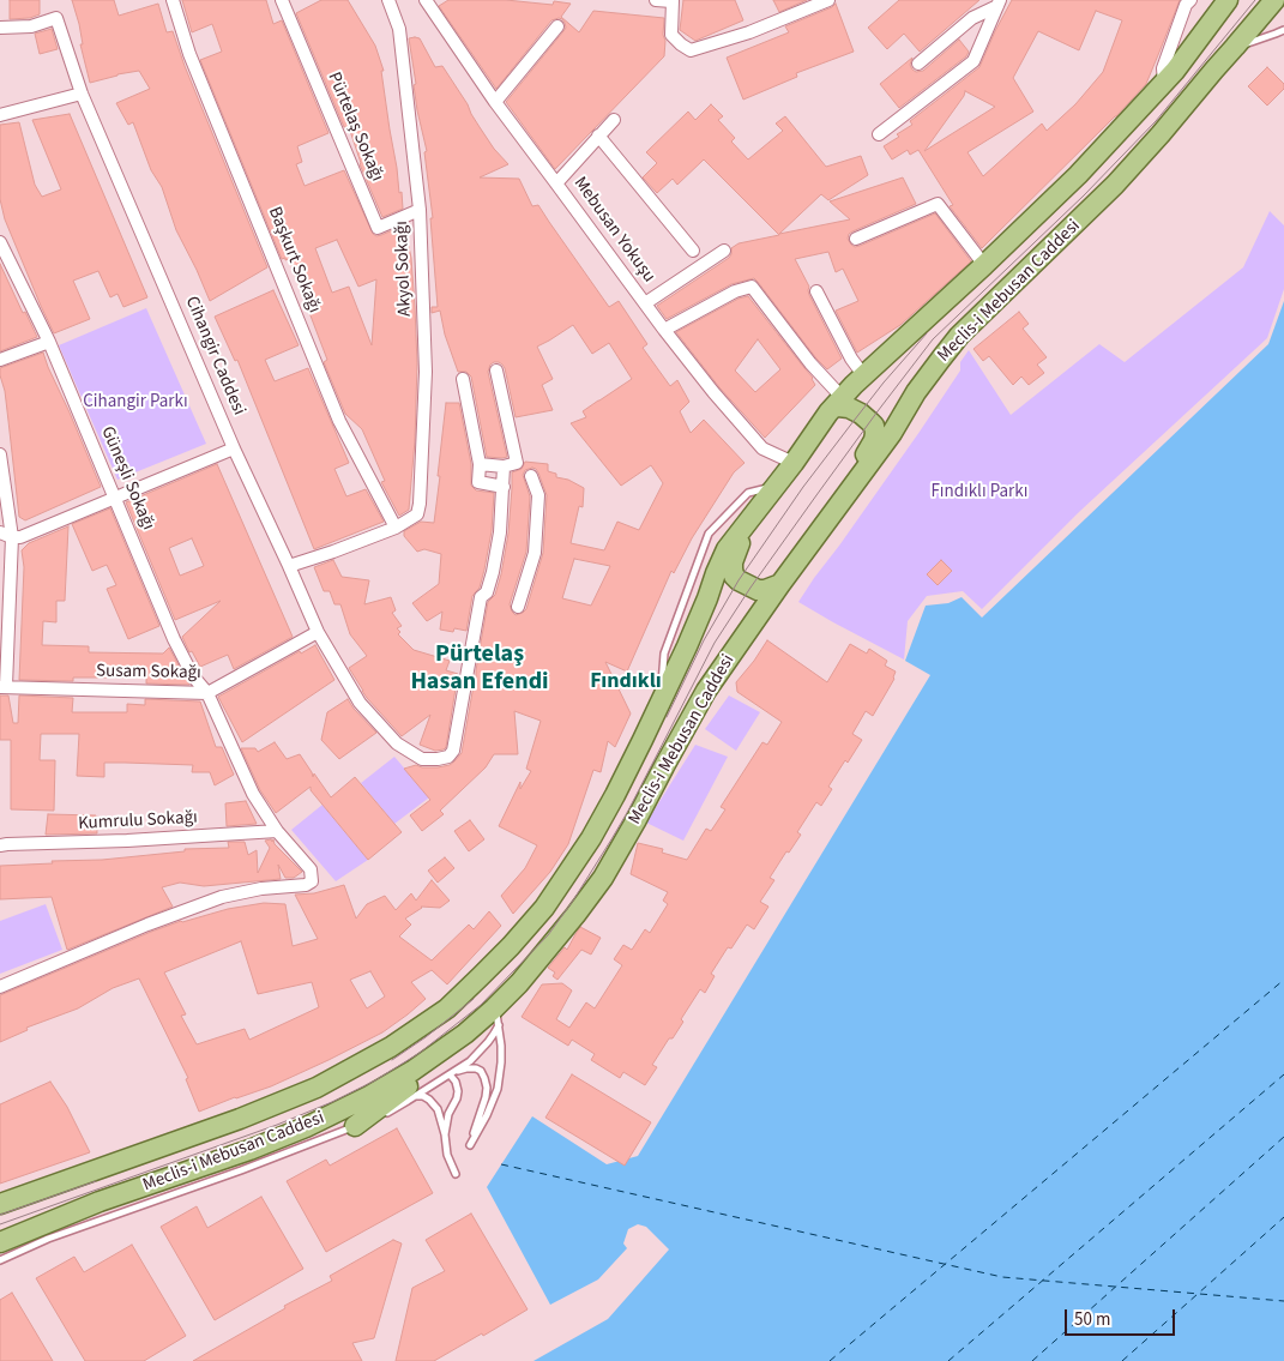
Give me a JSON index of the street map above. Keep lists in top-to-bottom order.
{
  "streets": {
    "main road": ["Meclis-i Mebusan Caddesi"],
    "street": [
      "Pürtelaş Sokağı",
      "Mebusan Yokuşu",
      "Başkurt Sokağı",
      "Akyol Sokağı",
      "Cihangir Caddesi",
      "Güneşli Sokağı",
      "Susam Sokağı",
      "Kumrulu Sokağı"
    ]
  },
  "crossings": [
    ["Pürtelaş Sokağı", "Akyol Sokağı"],
    ["Mebusan Yokuşu", "Meclis-i Mebusan Caddesi"],
    ["Başkurt Sokağı", "Akyol Sokağı"],
    ["Akyol Sokağı", "Cihangir Caddesi"],
    ["Cihangir Caddesi", "Susam Sokağı"],
    ["Güneşli Sokağı", "Susam Sokağı"],
    ["Güneşli Sokağı", "Kumrulu Sokağı"]
  ],
  "districts": ["Pürtelaş Hasan Efendi", "Fındıklı"],
  "parks": ["Cihangir Parkı", "Fındıklı Parkı"],
  "scale_bar": "50 m"
}
